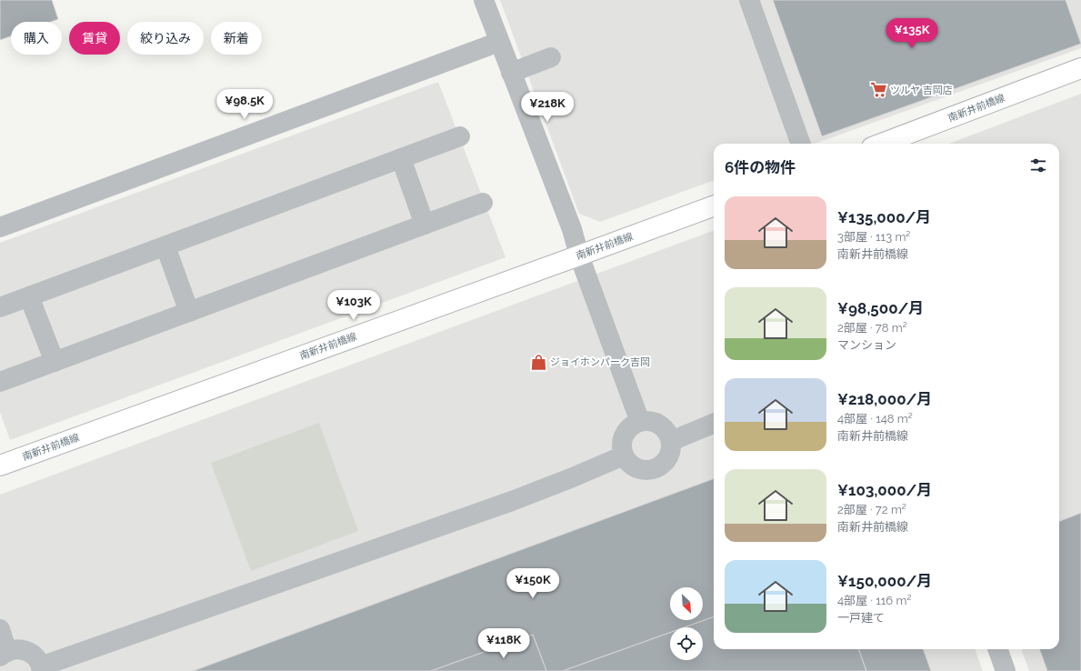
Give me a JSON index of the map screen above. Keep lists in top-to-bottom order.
{
  "streets": {
    "main road": ["南新井前橋線"]
  },
  "places": {
    "supermarket": ["ツルヤ 吉岡店"],
    "shop": ["ジョイホンパーク吉岡"]
  },
  "north": "bottom right",
  "page": {
    "price": [
      "¥135K",
      "¥98.5K",
      "¥218K",
      "¥103K",
      "¥150K",
      "¥118K"
    ],
    "chip": [
      "購入",
      "賃貸",
      "絞り込み",
      "新着"
    ],
    "heading": "6件の物件",
    "list": [
      {
        "name": "¥135,000/月",
        "note": "3部屋 · 113 m² · 南新井前橋線"
      },
      {
        "name": "¥98,500/月",
        "note": "2部屋 · 78 m² · マンション"
      },
      {
        "name": "¥218,000/月",
        "note": "4部屋 · 148 m² · 南新井前橋線"
      },
      {
        "name": "¥103,000/月",
        "note": "2部屋 · 72 m² · 南新井前橋線"
      },
      {
        "name": "¥150,000/月",
        "note": "4部屋 · 116 m² · 一戸建て"
      }
    ]
  }
}
